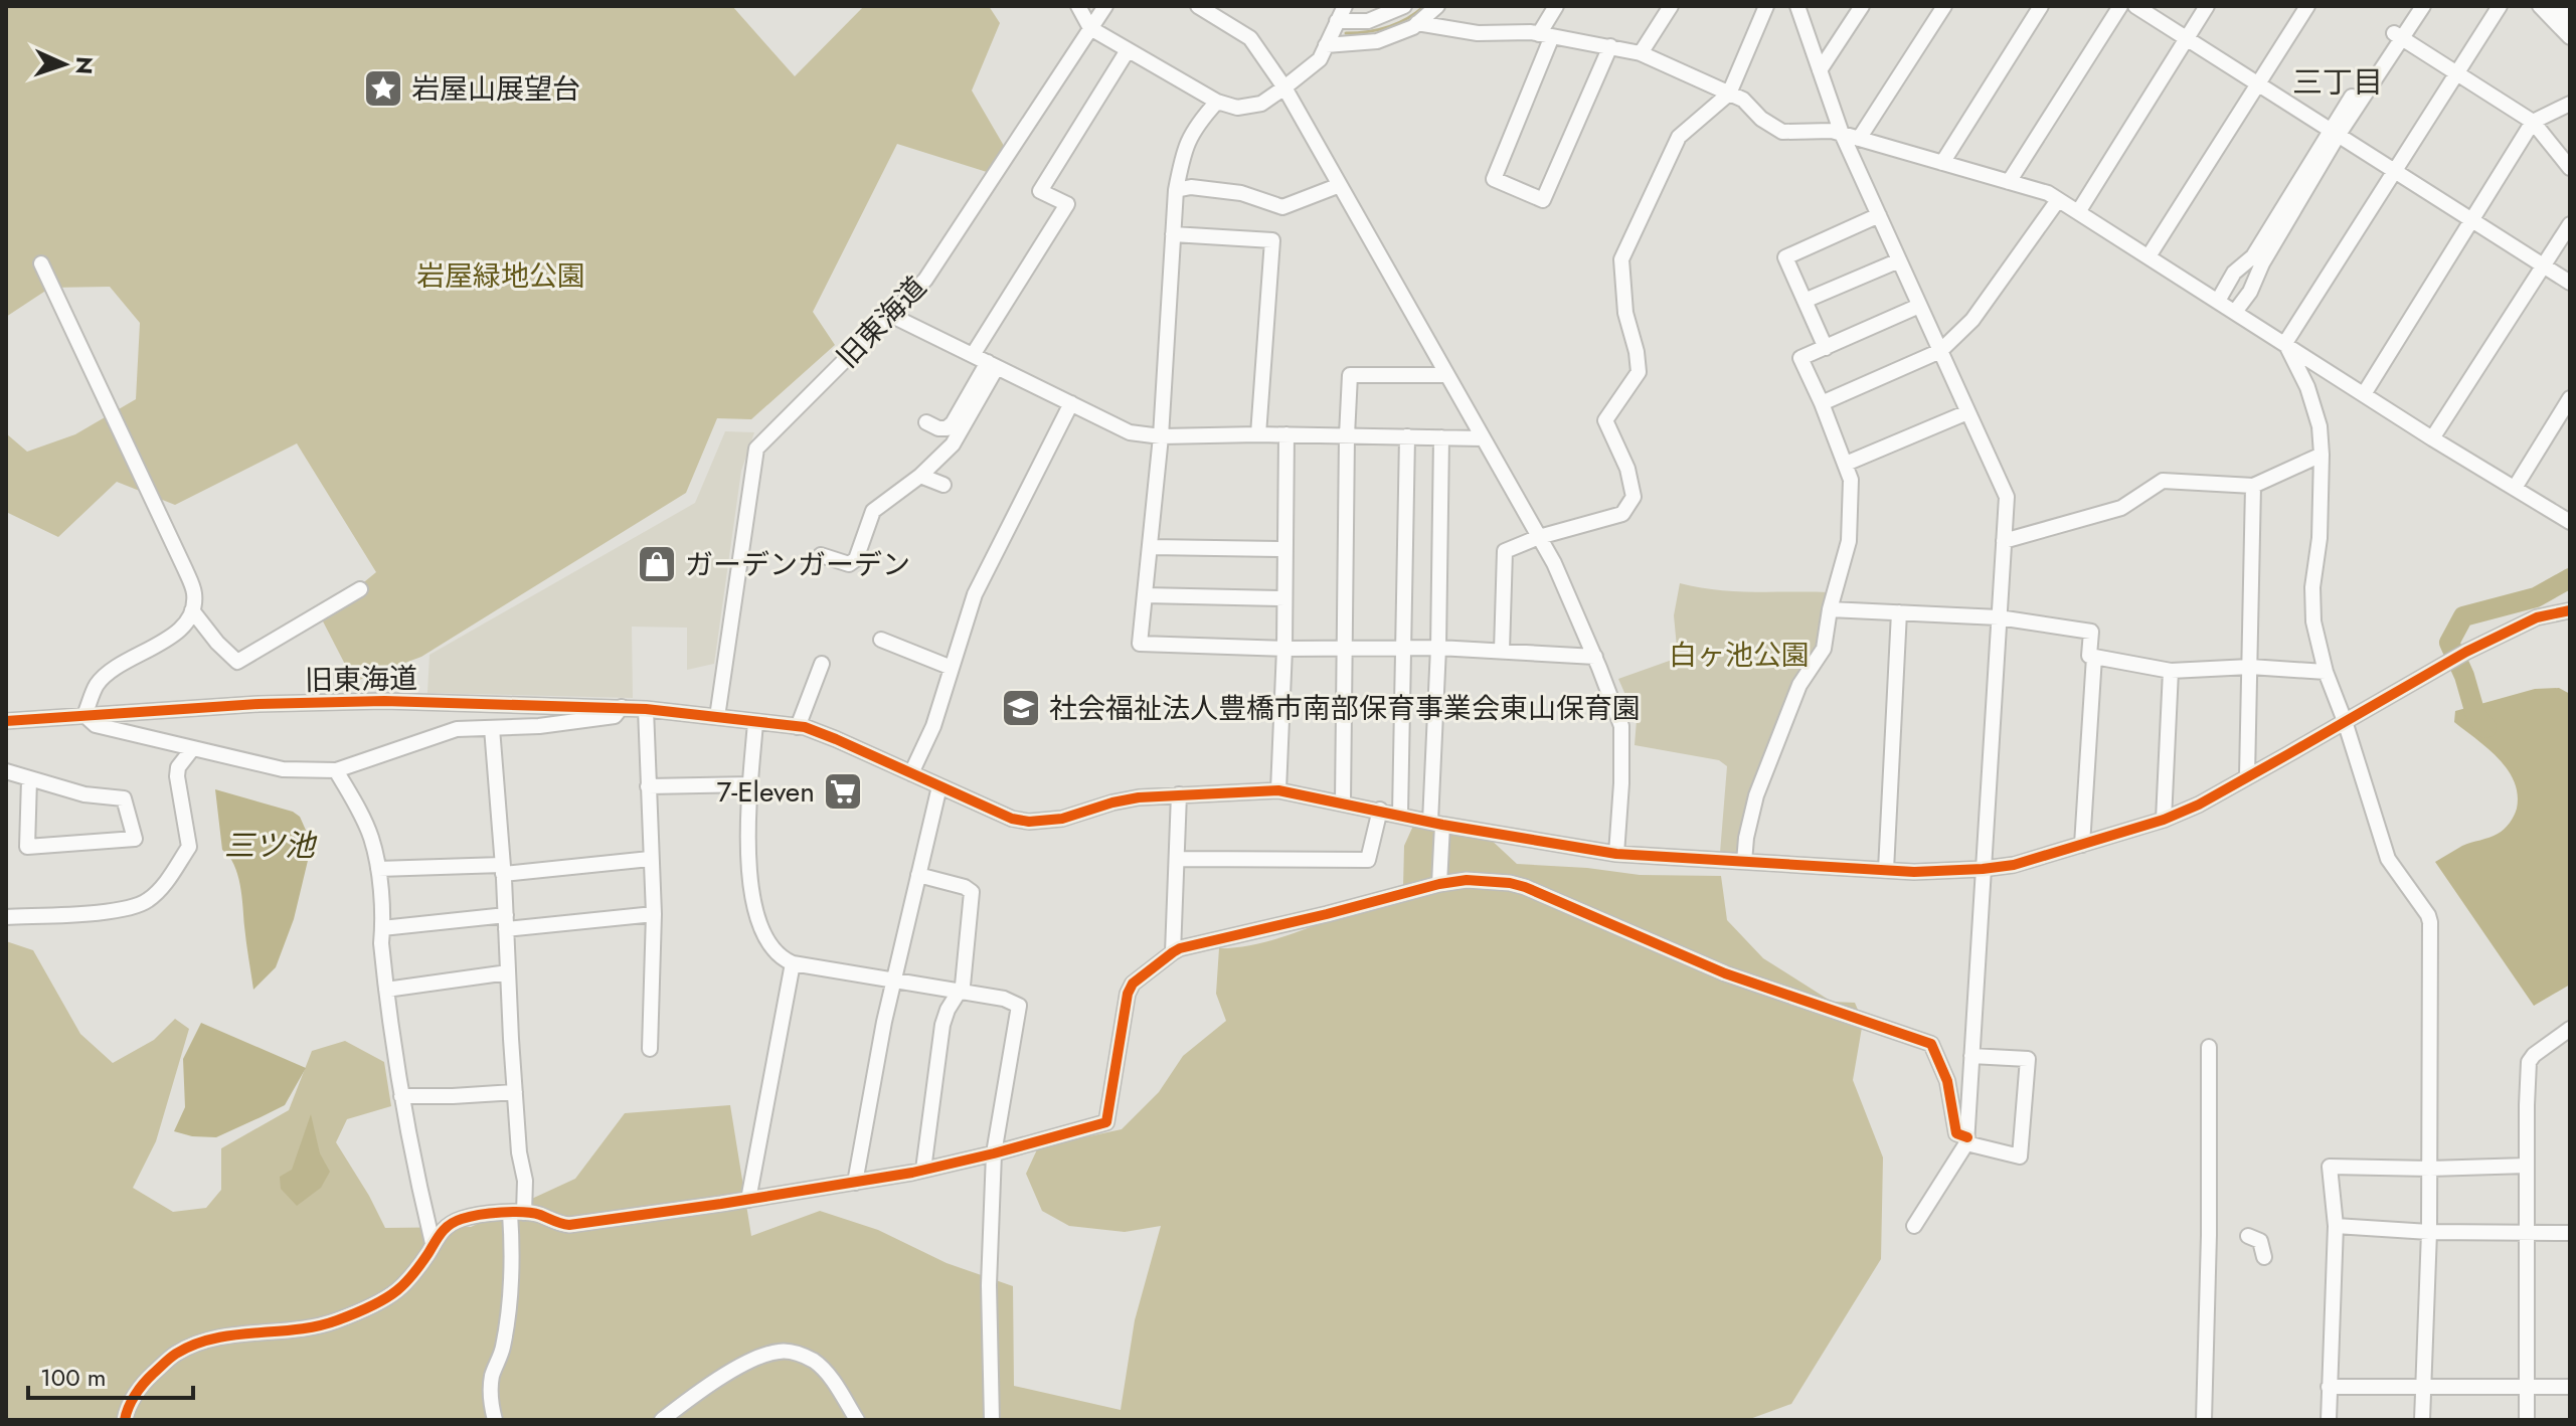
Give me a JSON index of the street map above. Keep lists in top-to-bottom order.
{
  "streets": {
    "street": ["旧東海道"]
  },
  "districts": ["三丁目"],
  "water": ["三ツ池"],
  "parks": ["岩屋緑地公園", "白ヶ池公園"],
  "places": {
    "place": ["岩屋山展望台"],
    "shop": ["ガーデンガーデン"],
    "school or university": ["社会福祉法人豊橋市南部保育事業会東山保育園"],
    "supermarket": ["7-Eleven"]
  },
  "scale_bar": "100 m",
  "north": "right"
}
